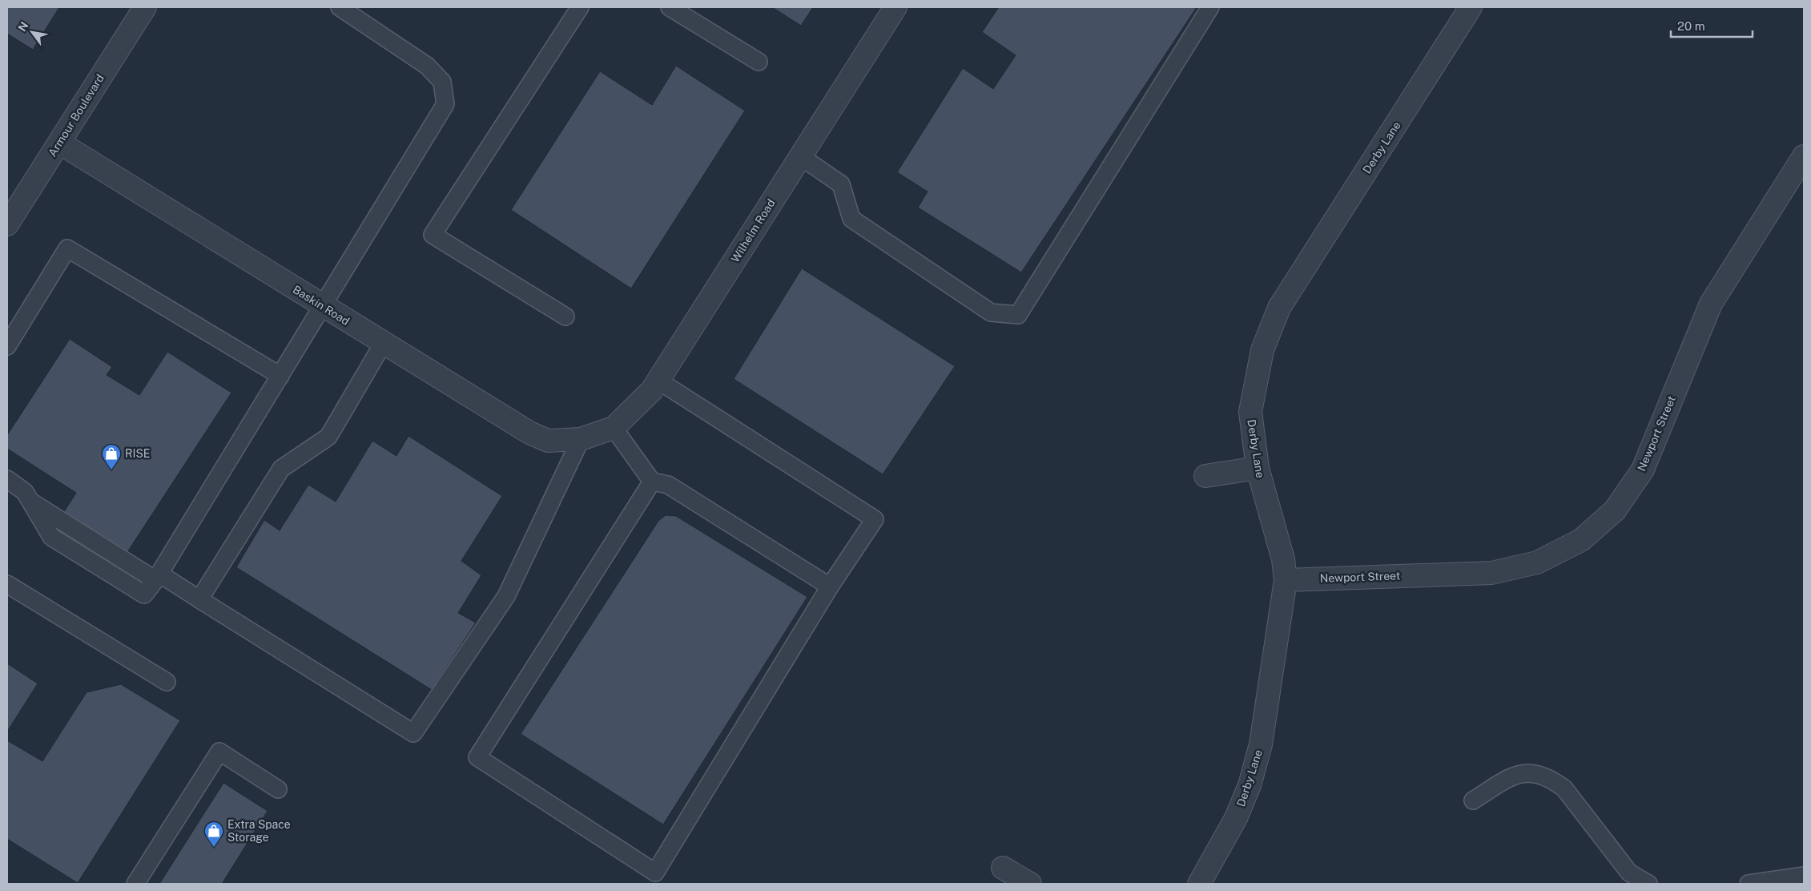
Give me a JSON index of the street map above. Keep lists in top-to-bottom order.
{
  "streets": {
    "street": [
      "Armour Boulevard",
      "Derby Lane",
      "Wilhelm Road",
      "Baskin Road",
      "Newport Street"
    ]
  },
  "crossings": [
    ["Armour Boulevard", "Baskin Road"],
    ["Derby Lane", "Newport Street"],
    ["Wilhelm Road", "Baskin Road"]
  ],
  "places": {
    "shop": ["RISE", "Extra Space Storage"]
  },
  "scale_bar": "20 m",
  "north": "top left"
}
